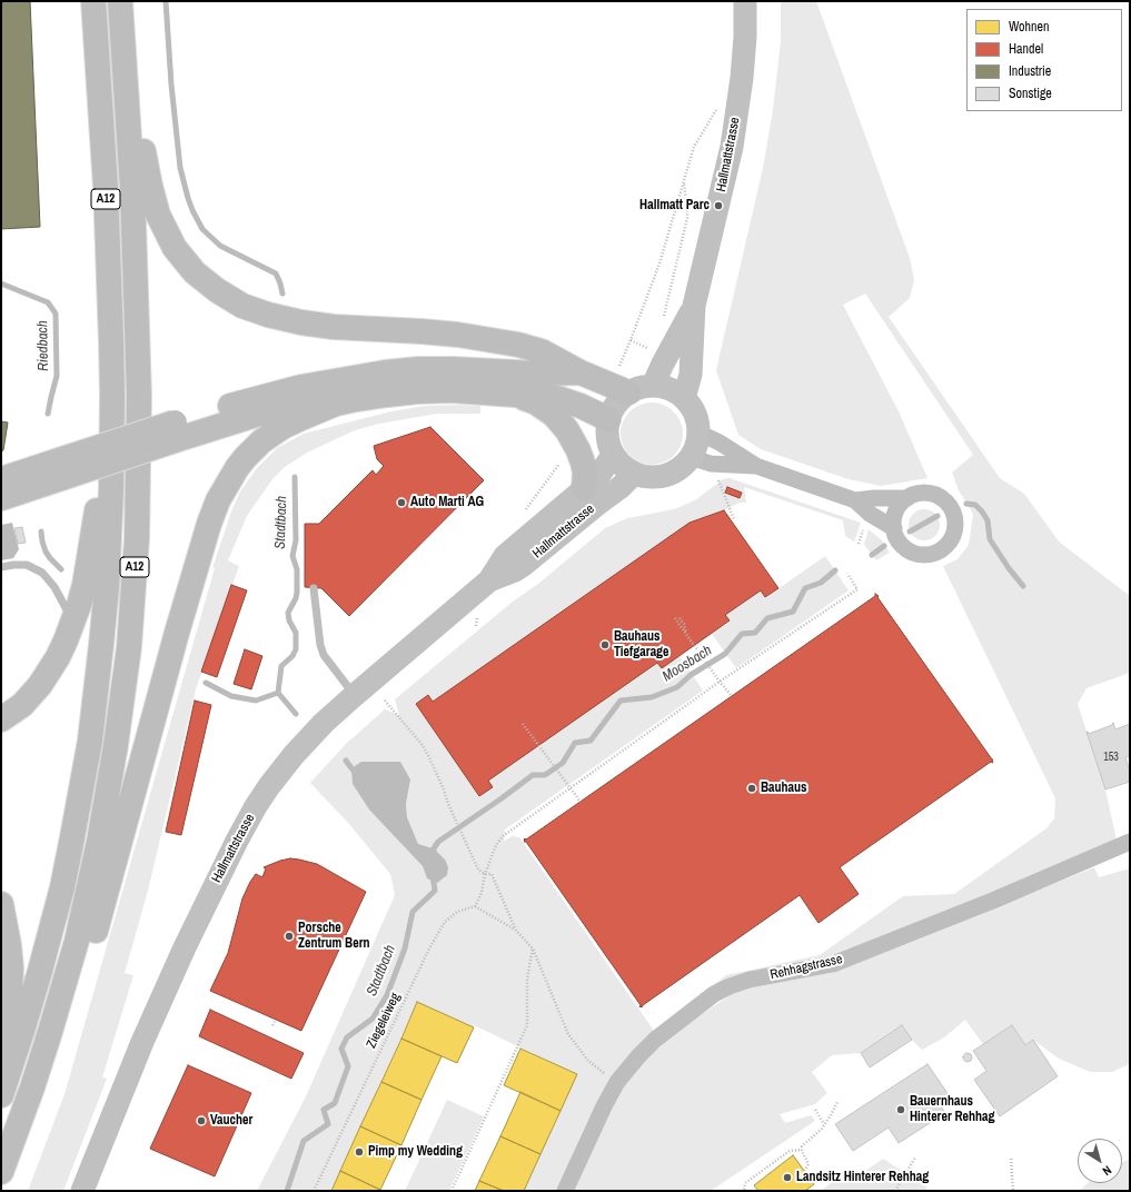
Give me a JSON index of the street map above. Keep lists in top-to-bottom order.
{
  "streets": {
    "highway": ["A12"],
    "main road": ["Hallmattstrasse"],
    "street": ["Rehhagstrasse"],
    "path": ["Ziegeleiweg"]
  },
  "water": ["Riedbach", "Stadtbach", "Moosbach"],
  "places": [
    "Hallmatt Parc",
    "Auto Marti AG",
    "Bauhaus Tiefgarage",
    "Bauhaus",
    "Porsche Zentrum Bern",
    "Bauernhaus Hinterer Rehhag",
    "Vaucher",
    "Pimp my Wedding",
    "Landsitz Hinterer Rehhag"
  ],
  "house_numbers": ["153"],
  "legend": [
    "Wohnen",
    "Handel",
    "Industrie",
    "Sonstige"
  ],
  "north": "bottom right"
}
